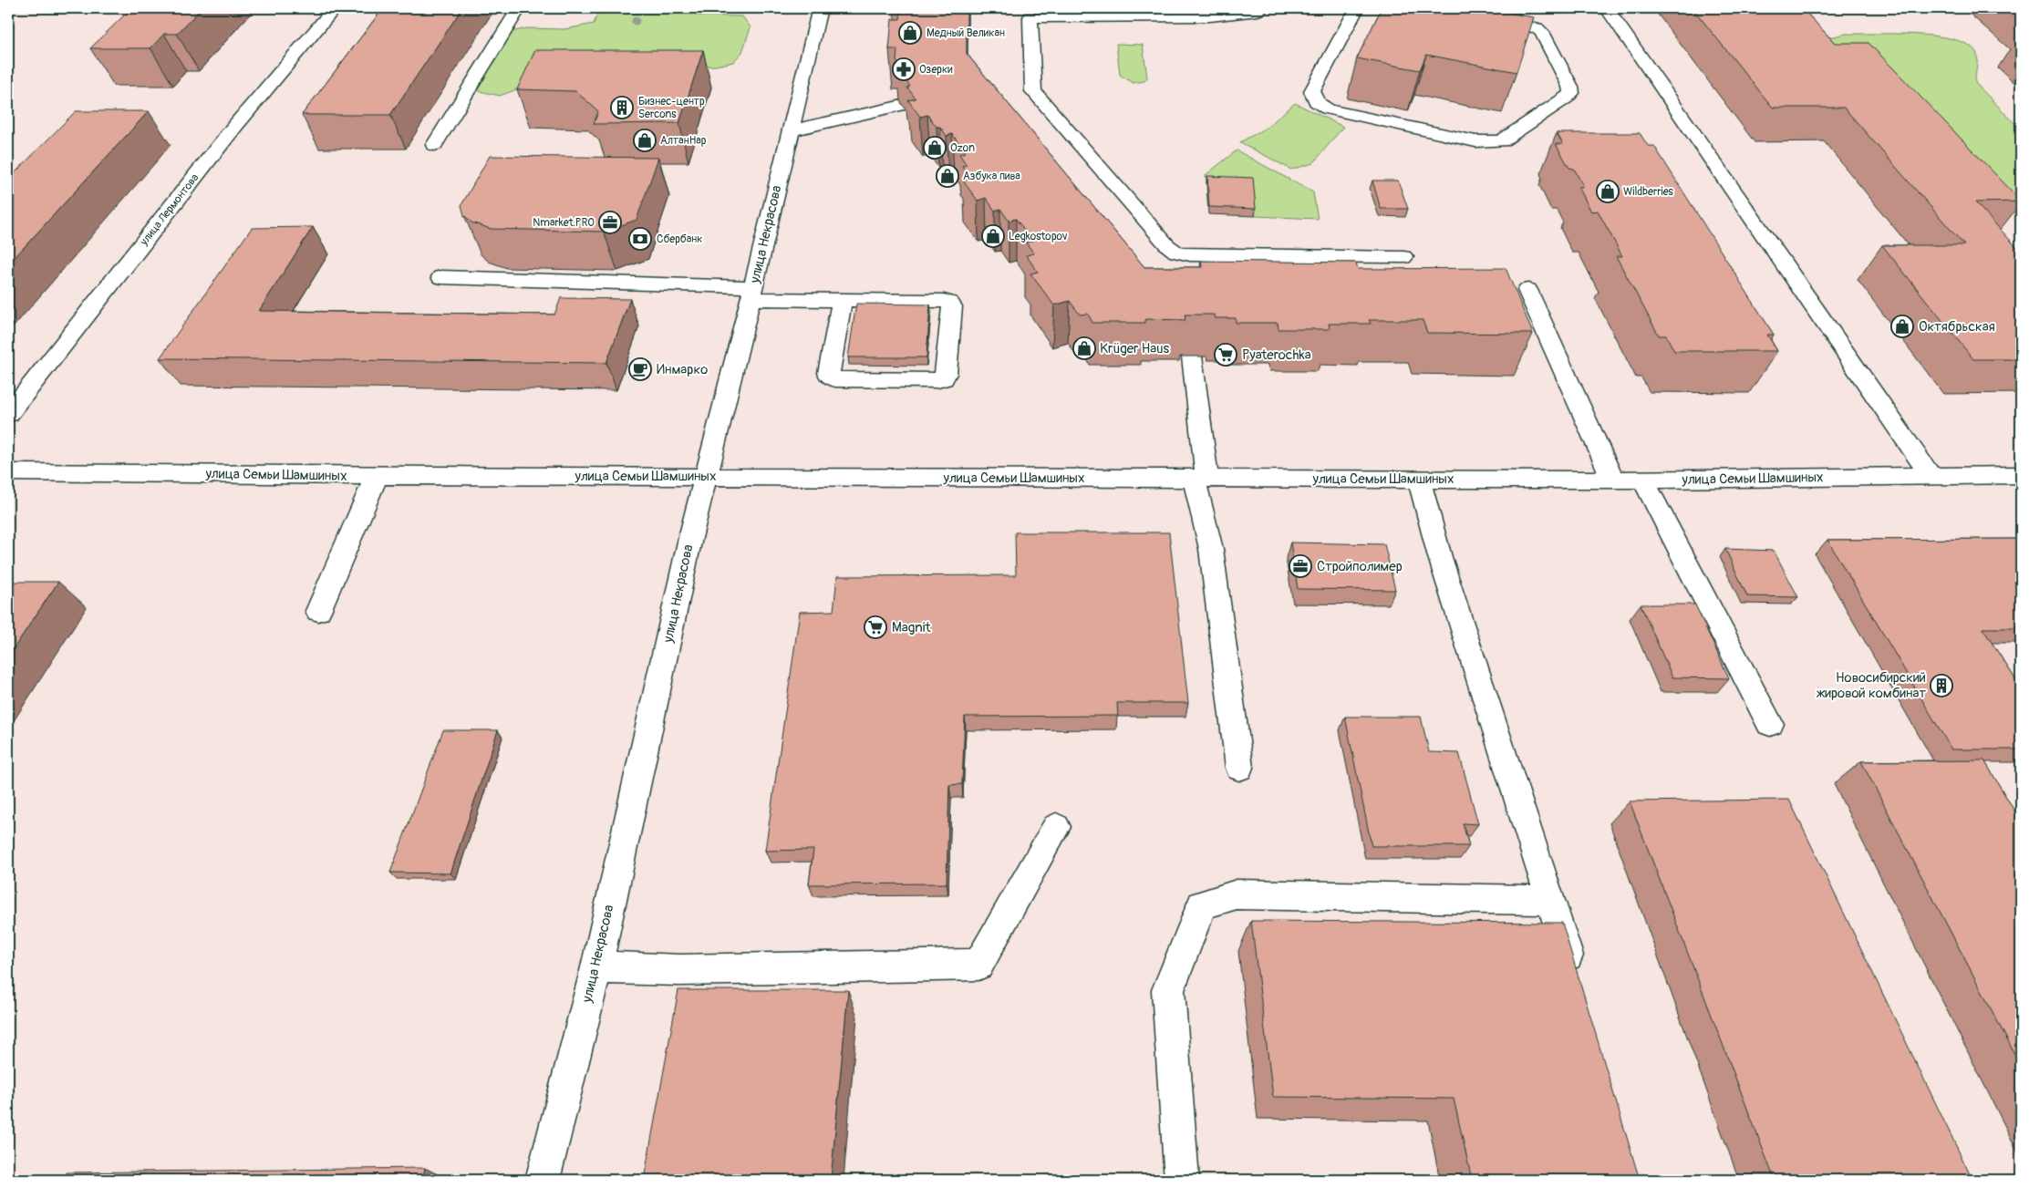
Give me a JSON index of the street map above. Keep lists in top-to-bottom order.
{
  "streets": {
    "street": ["улица Лермонтова", "улица Некрасова", "улица Семьи Шамшиных"]
  },
  "crossings": [
    ["улица Некрасова", "улица Семьи Шамшиных"]
  ],
  "places": {
    "shop": [
      "Медный Великан",
      "АлтанНар",
      "Ozon",
      "Азбука пива",
      "Wildberries",
      "Legkostopov",
      "Октябрьская",
      "Krüger Haus"
    ],
    "pharmacy": ["Озерки"],
    "building": ["Бизнес-центр Sercons", "Новосибирский жировой комбинат"],
    "office": ["Nmarket.PRO", "Стройполимер"],
    "bank": ["Сбербанк"],
    "supermarket": ["Pyaterochka", "Magnit"],
    "cafe": ["Инмарко"]
  }
}
